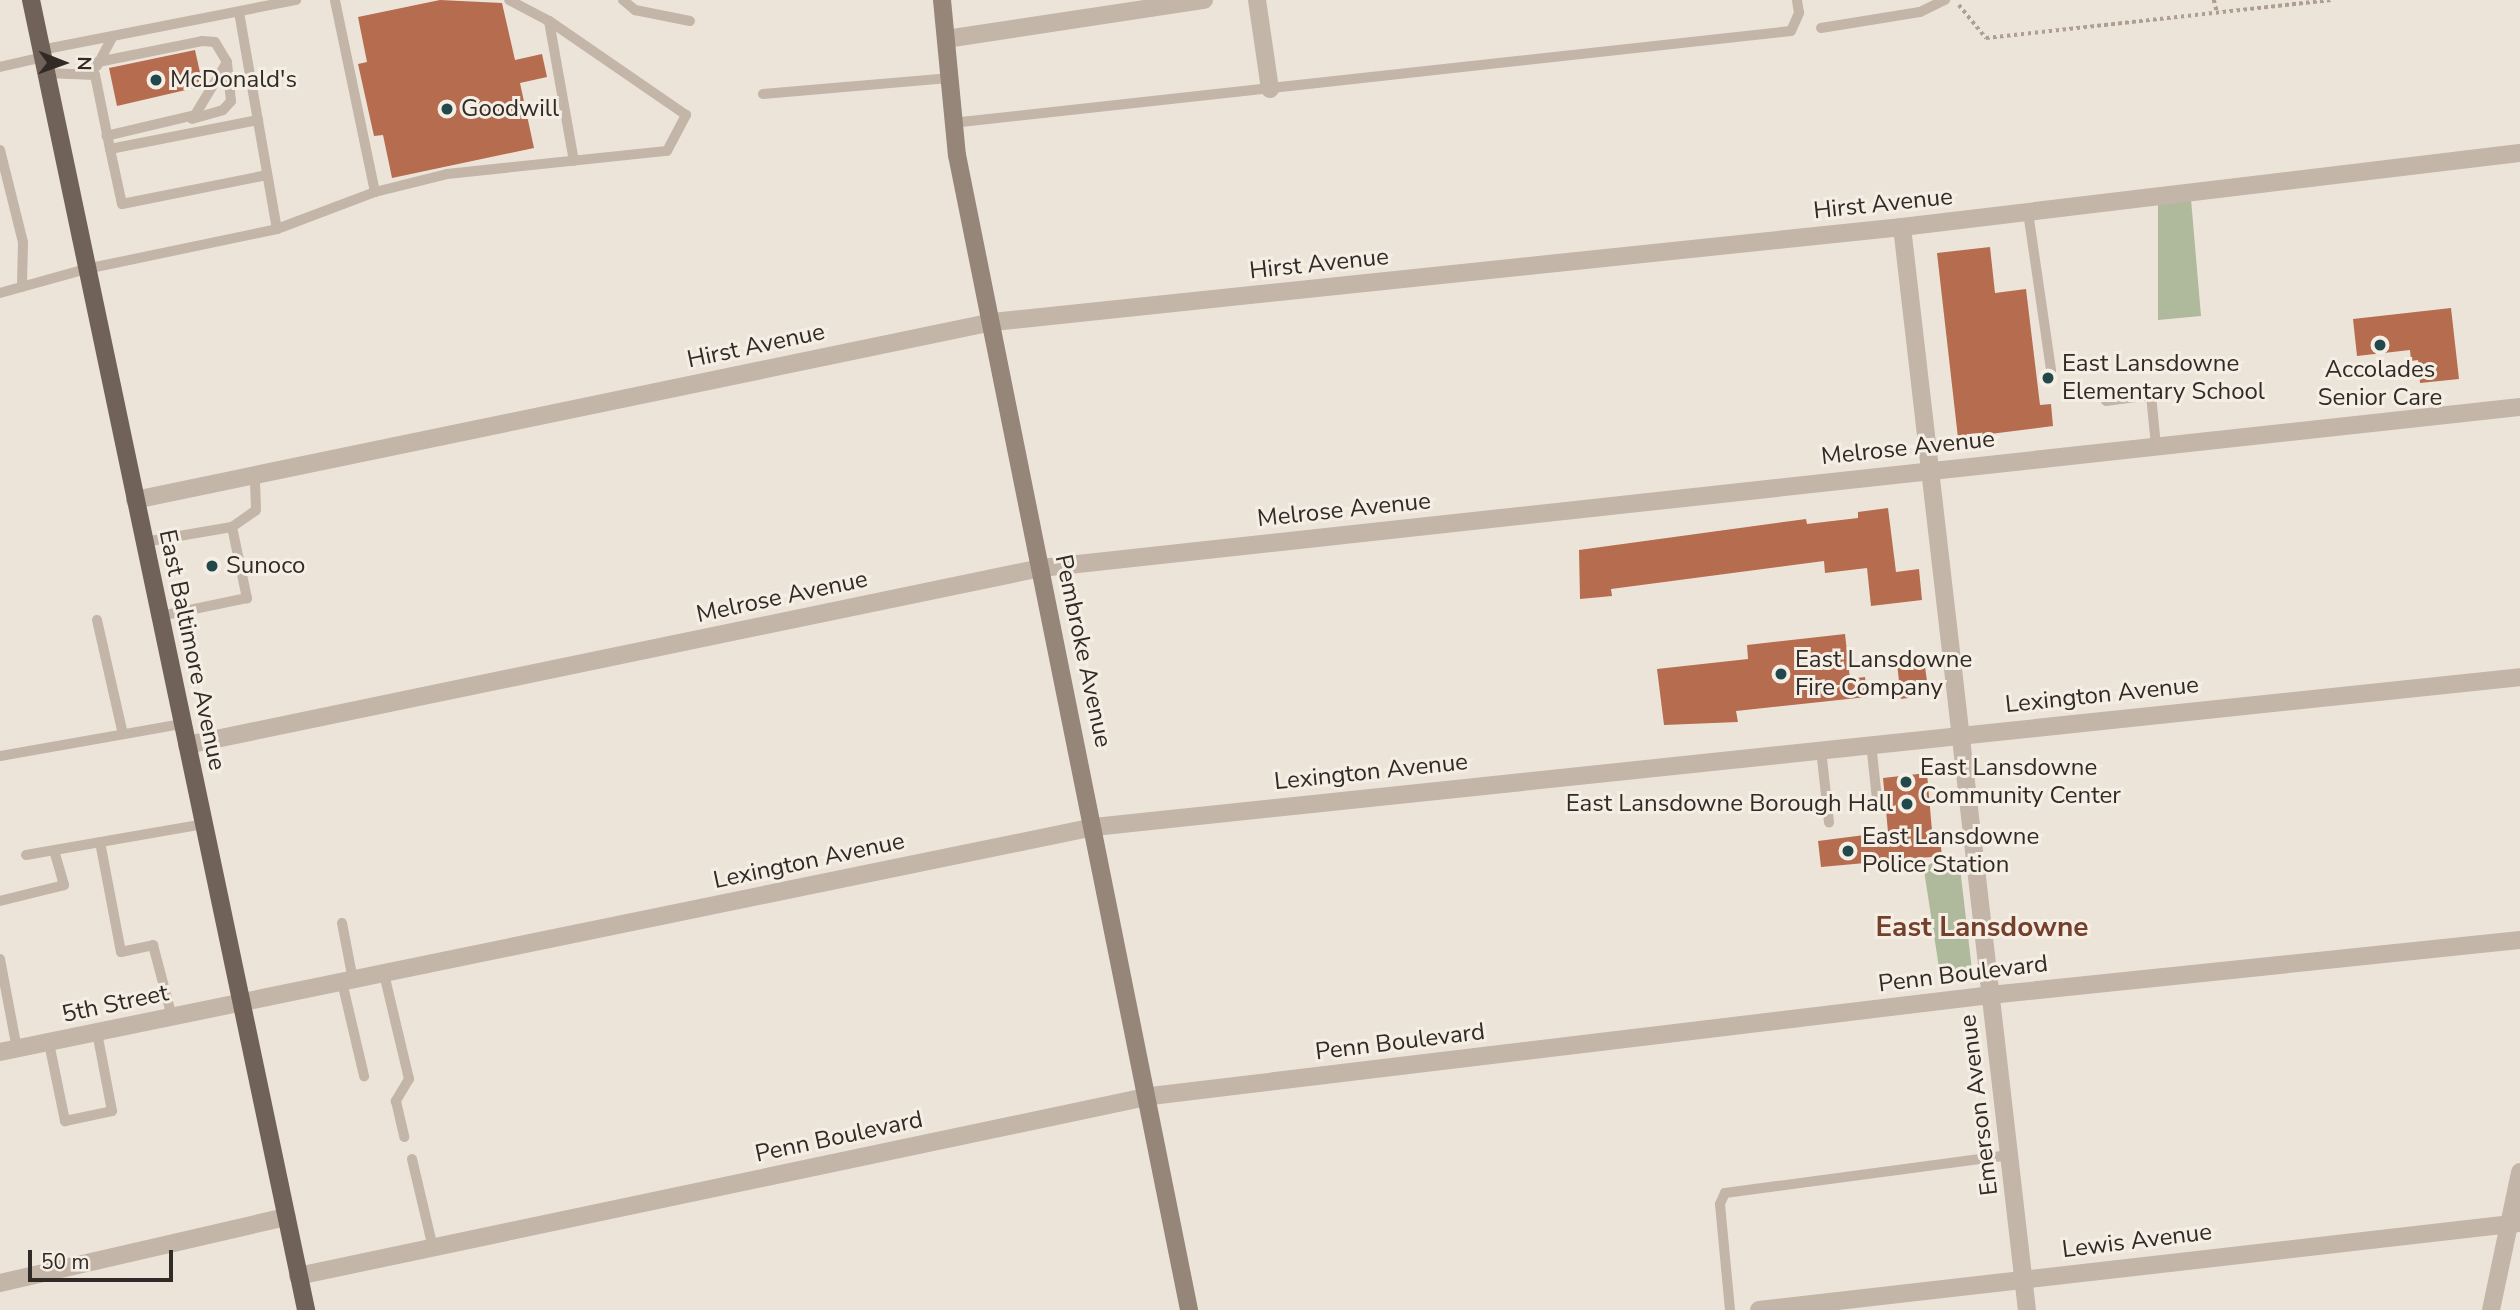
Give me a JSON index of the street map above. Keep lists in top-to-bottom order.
{
  "streets": {
    "main road": ["East Baltimore Avenue"],
    "street": [
      "Hirst Avenue",
      "Melrose Avenue",
      "Pembroke Avenue",
      "Lexington Avenue",
      "Penn Boulevard",
      "5th Street",
      "Emerson Avenue",
      "Lewis Avenue"
    ]
  },
  "crossings": [
    ["Hirst Avenue", "East Baltimore Avenue"],
    ["Hirst Avenue", "Pembroke Avenue"],
    ["Hirst Avenue", "Emerson Avenue"],
    ["Melrose Avenue", "East Baltimore Avenue"],
    ["Melrose Avenue", "Pembroke Avenue"],
    ["Melrose Avenue", "Emerson Avenue"],
    ["East Baltimore Avenue", "Lexington Avenue"],
    ["East Baltimore Avenue", "Penn Boulevard"],
    ["East Baltimore Avenue", "5th Street"],
    ["Pembroke Avenue", "Lexington Avenue"],
    ["Pembroke Avenue", "Penn Boulevard"],
    ["Lexington Avenue", "5th Street"],
    ["Lexington Avenue", "Emerson Avenue"],
    ["Penn Boulevard", "Emerson Avenue"],
    ["Emerson Avenue", "Lewis Avenue"]
  ],
  "districts": ["East Lansdowne"],
  "places": [
    "McDonald's",
    "Goodwill",
    "Accolades Senior Care",
    "East Lansdowne Elementary School",
    "Sunoco",
    "East Lansdowne Fire Company",
    "East Lansdowne Community Center",
    "East Lansdowne Borough Hall",
    "East Lansdowne Police Station"
  ],
  "scale_bar": "50 m",
  "north": "right"
}
